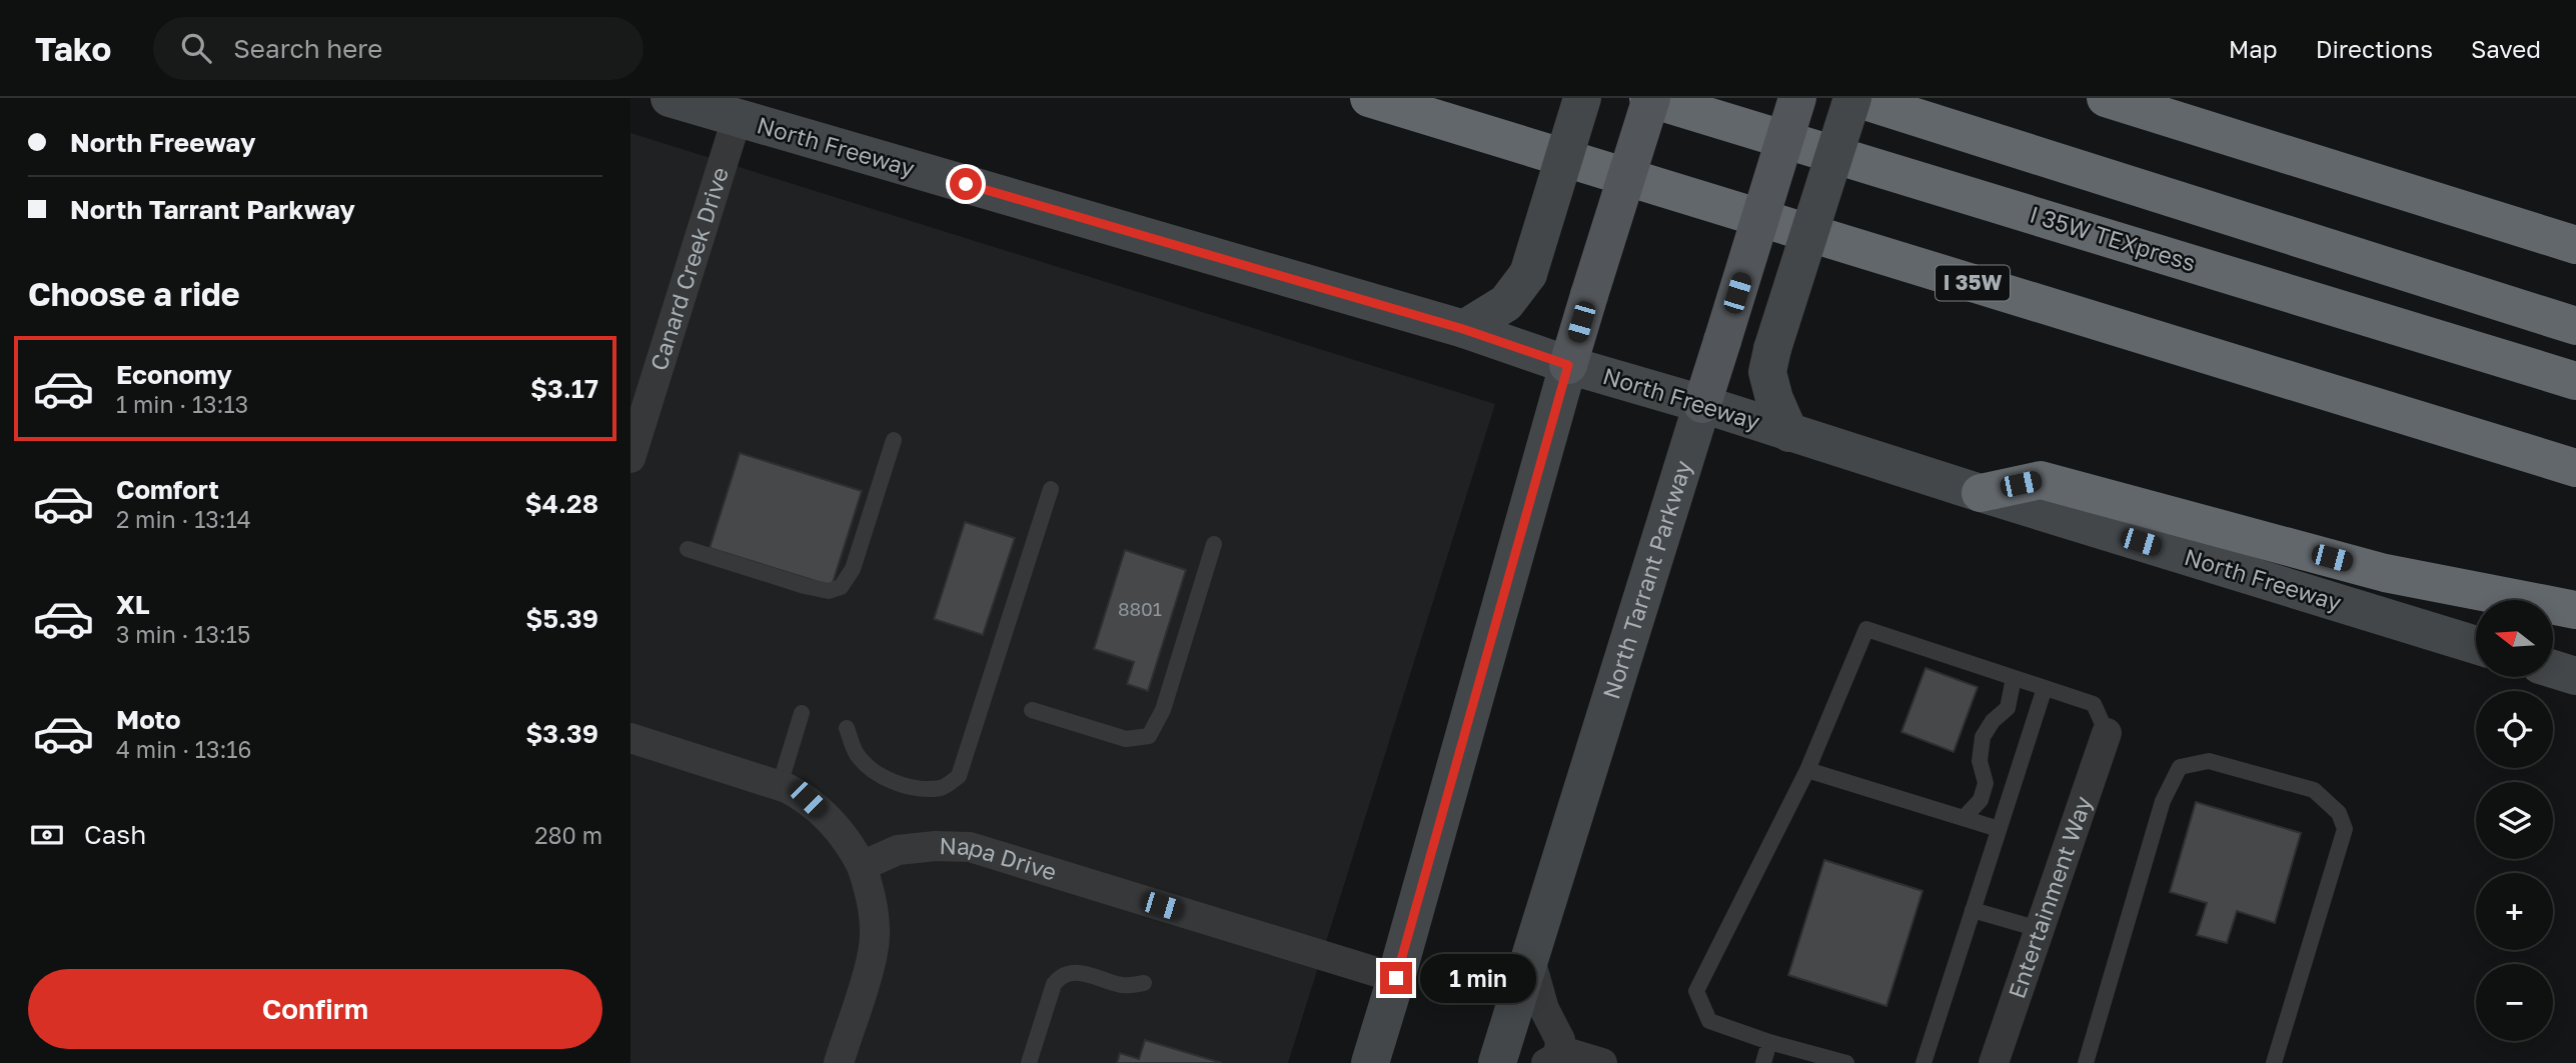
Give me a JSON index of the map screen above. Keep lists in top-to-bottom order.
{
  "streets": {
    "highway": ["I 35W TEXpress", "I 35W"],
    "main road": ["North Freeway", "North Tarrant Parkway"],
    "street": ["Canard Creek Drive", "Napa Drive", "Entertainment Way"]
  },
  "crossings": [
    ["North Freeway", "Canard Creek Drive"],
    ["North Freeway", "North Tarrant Parkway"]
  ],
  "house_numbers": ["8801"],
  "north": "left",
  "page": {
    "header": "Tako",
    "search": "Search here",
    "nav": ["Map", "Directions", "Saved"],
    "banner": ["North Freeway", "North Tarrant Parkway"],
    "heading": "Choose a ride",
    "list": [
      {
        "name": "Economy",
        "note": "1 min · 13:13",
        "value": "$3.17"
      },
      {
        "name": "Comfort",
        "note": "2 min · 13:14",
        "value": "$4.28"
      },
      {
        "name": "XL",
        "note": "3 min · 13:15",
        "value": "$5.39"
      },
      {
        "name": "Moto",
        "note": "4 min · 13:16",
        "value": "$3.39"
      }
    ],
    "map_buttons": ["+", "−"],
    "pay": ["Cash", "280 m"],
    "bubble": "1 min",
    "buttons": "Confirm"
  }
}
